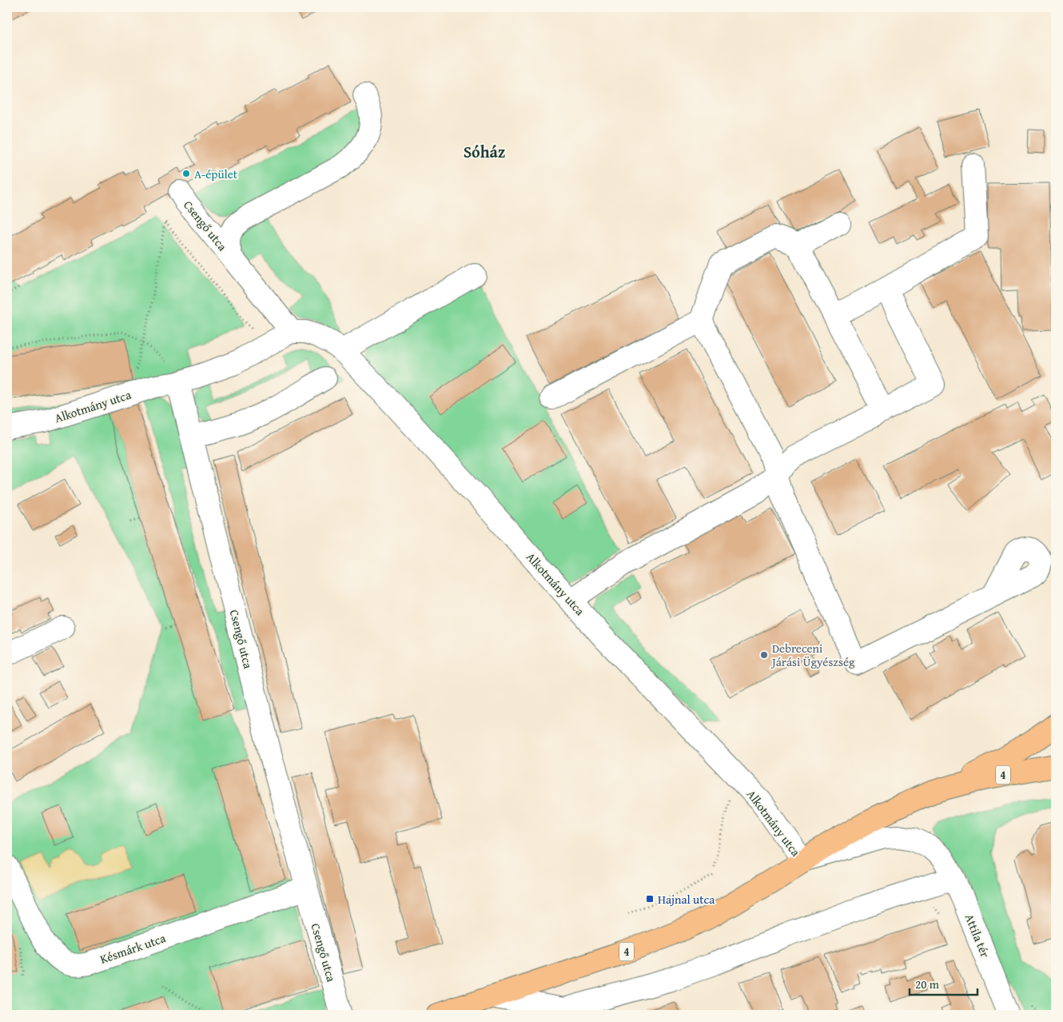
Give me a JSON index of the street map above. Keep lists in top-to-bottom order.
{
  "streets": {
    "main road": ["4"],
    "street": [
      "Csengő utca",
      "Alkotmány utca",
      "Attila tér",
      "Késmárk utca"
    ]
  },
  "crossings": [
    ["Csengő utca", "Alkotmány utca"],
    ["Csengő utca", "Késmárk utca"],
    ["Alkotmány utca", "4"],
    ["Alkotmány utca", "Attila tér"],
    ["4", "Attila tér"]
  ],
  "districts": ["Sóház"],
  "places": {
    "other": ["A-épület", "Debreceni Járási Ügyészség"],
    "transit": ["Hajnal utca"]
  },
  "scale_bar": "20 m"
}
